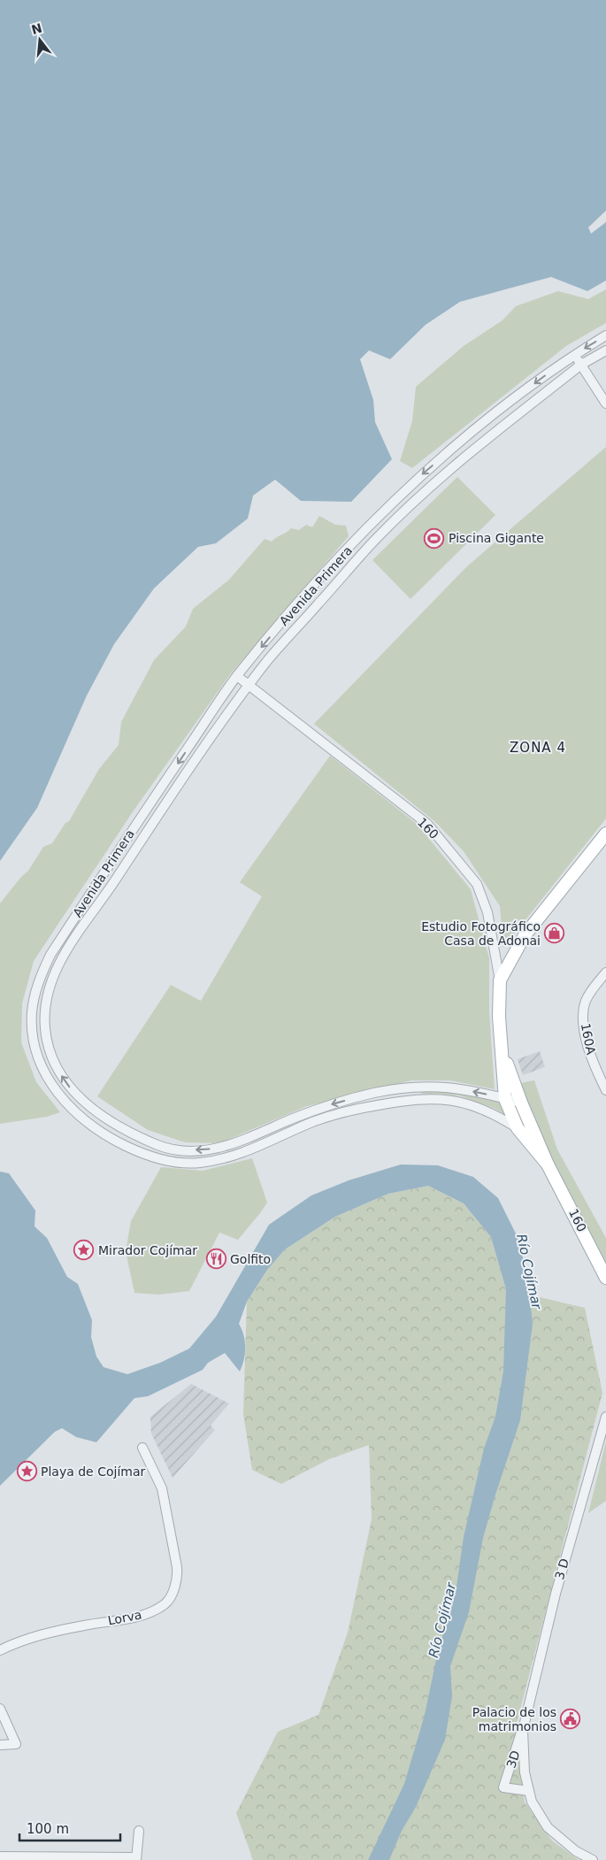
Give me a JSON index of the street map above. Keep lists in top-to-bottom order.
{
  "streets": {
    "main road": ["160"],
    "street": [
      "Avenida Primera",
      "160A",
      "3 D",
      "Lorva",
      "3D"
    ]
  },
  "crossings": [
    ["Avenida Primera", "160"],
    ["3 D", "3D"]
  ],
  "districts": ["ZONA 4"],
  "water": ["Río Cojímar"],
  "places": {
    "sports": ["Piscina Gigante"],
    "shop": ["Estudio Fotográfico Casa de Adonai"],
    "place": ["Mirador Cojímar", "Playa de Cojímar"],
    "restaurant": ["Golfito"],
    "public building": ["Palacio de los matrimonios"]
  },
  "scale_bar": "100 m",
  "north": "top"
}
